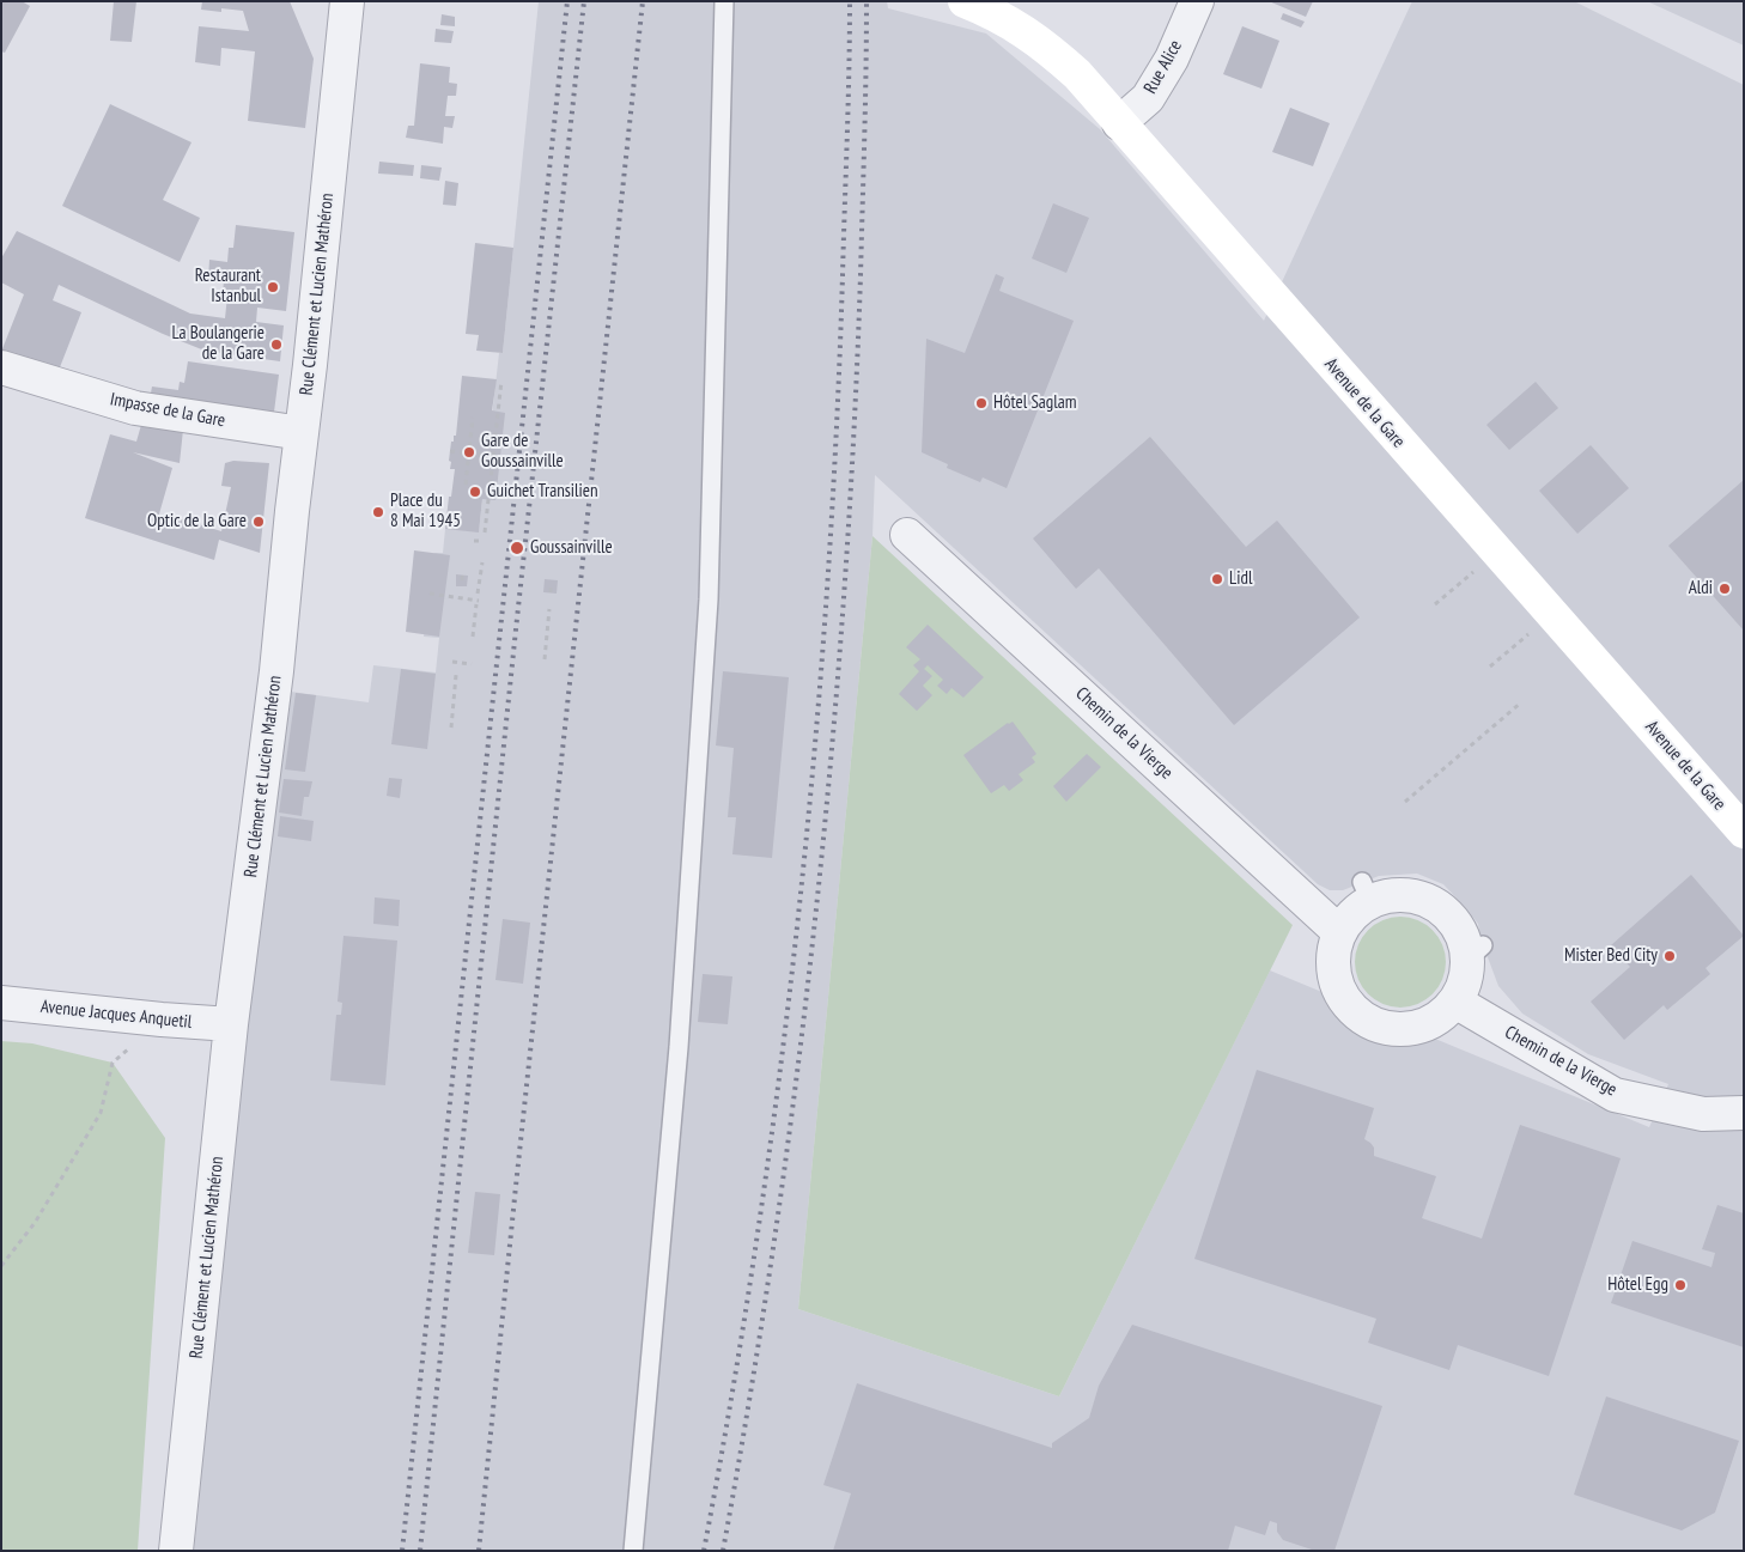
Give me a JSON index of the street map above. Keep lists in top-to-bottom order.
{
  "streets": {
    "street": [
      "Rue Alice",
      "Rue Clément et Lucien Mathéron",
      "Avenue de la Gare",
      "Impasse de la Gare",
      "Chemin de la Vierge",
      "Avenue Jacques Anquetil"
    ]
  },
  "crossings": [
    ["Rue Alice", "Avenue de la Gare"],
    ["Rue Clément et Lucien Mathéron", "Impasse de la Gare"],
    ["Rue Clément et Lucien Mathéron", "Avenue Jacques Anquetil"]
  ],
  "places": [
    "Restaurant Istanbul",
    "La Boulangerie de la Gare",
    "Hôtel Saglam",
    "Gare de Goussainville",
    "Guichet Transilien",
    "Place du 8 Mai 1945",
    "Optic de la Gare",
    "Goussainville",
    "Lidl",
    "Aldi",
    "Mister Bed City",
    "Hôtel Egg"
  ]
}
